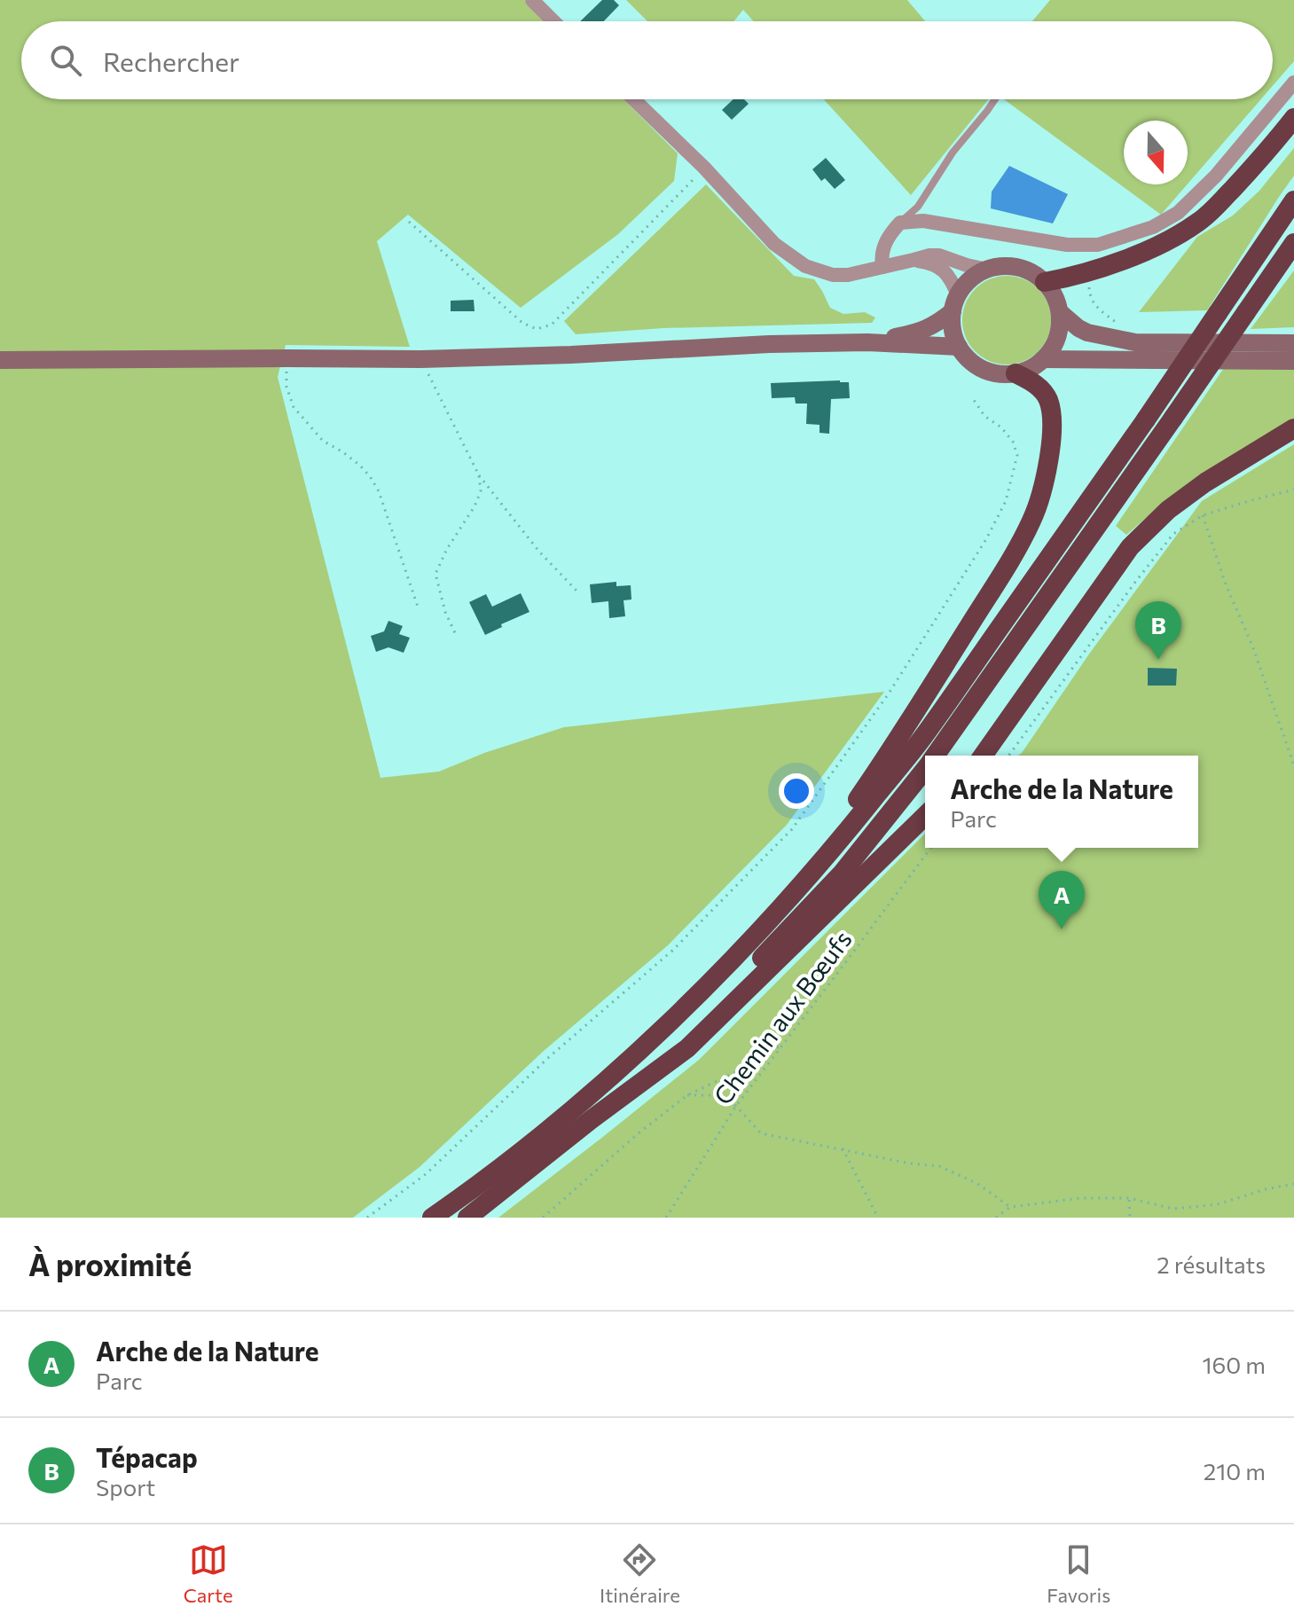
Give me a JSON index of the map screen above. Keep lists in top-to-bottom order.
{
  "streets": {
    "path": ["Chemin aux Bœufs"]
  },
  "north": "bottom",
  "page": {
    "search": "Rechercher",
    "pins": ["B", "A"],
    "popup": ["Arche de la Nature", "Parc"],
    "heading": ["À proximité", "2 résultats"],
    "list": [
      {
        "mark": "A",
        "name": "Arche de la Nature",
        "note": "Parc",
        "value": "160 m"
      },
      {
        "mark": "B",
        "name": "Tépacap",
        "note": "Sport",
        "value": "210 m"
      }
    ],
    "nav": ["Carte", "Itinéraire", "Favoris"]
  }
}
